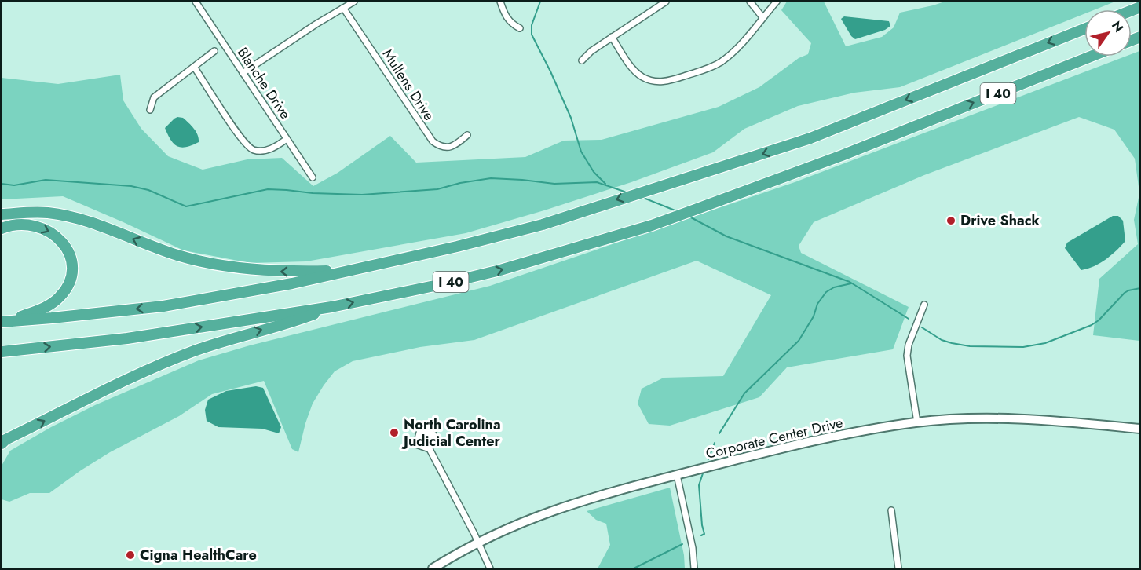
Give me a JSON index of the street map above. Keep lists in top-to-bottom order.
{
  "streets": {
    "highway": ["I 40"],
    "street": ["Blanche Drive", "Mullens Drive", "Corporate Center Drive"]
  },
  "places": ["Drive Shack", "North Carolina Judicial Center", "Cigna HealthCare"],
  "north": "top right"
}
